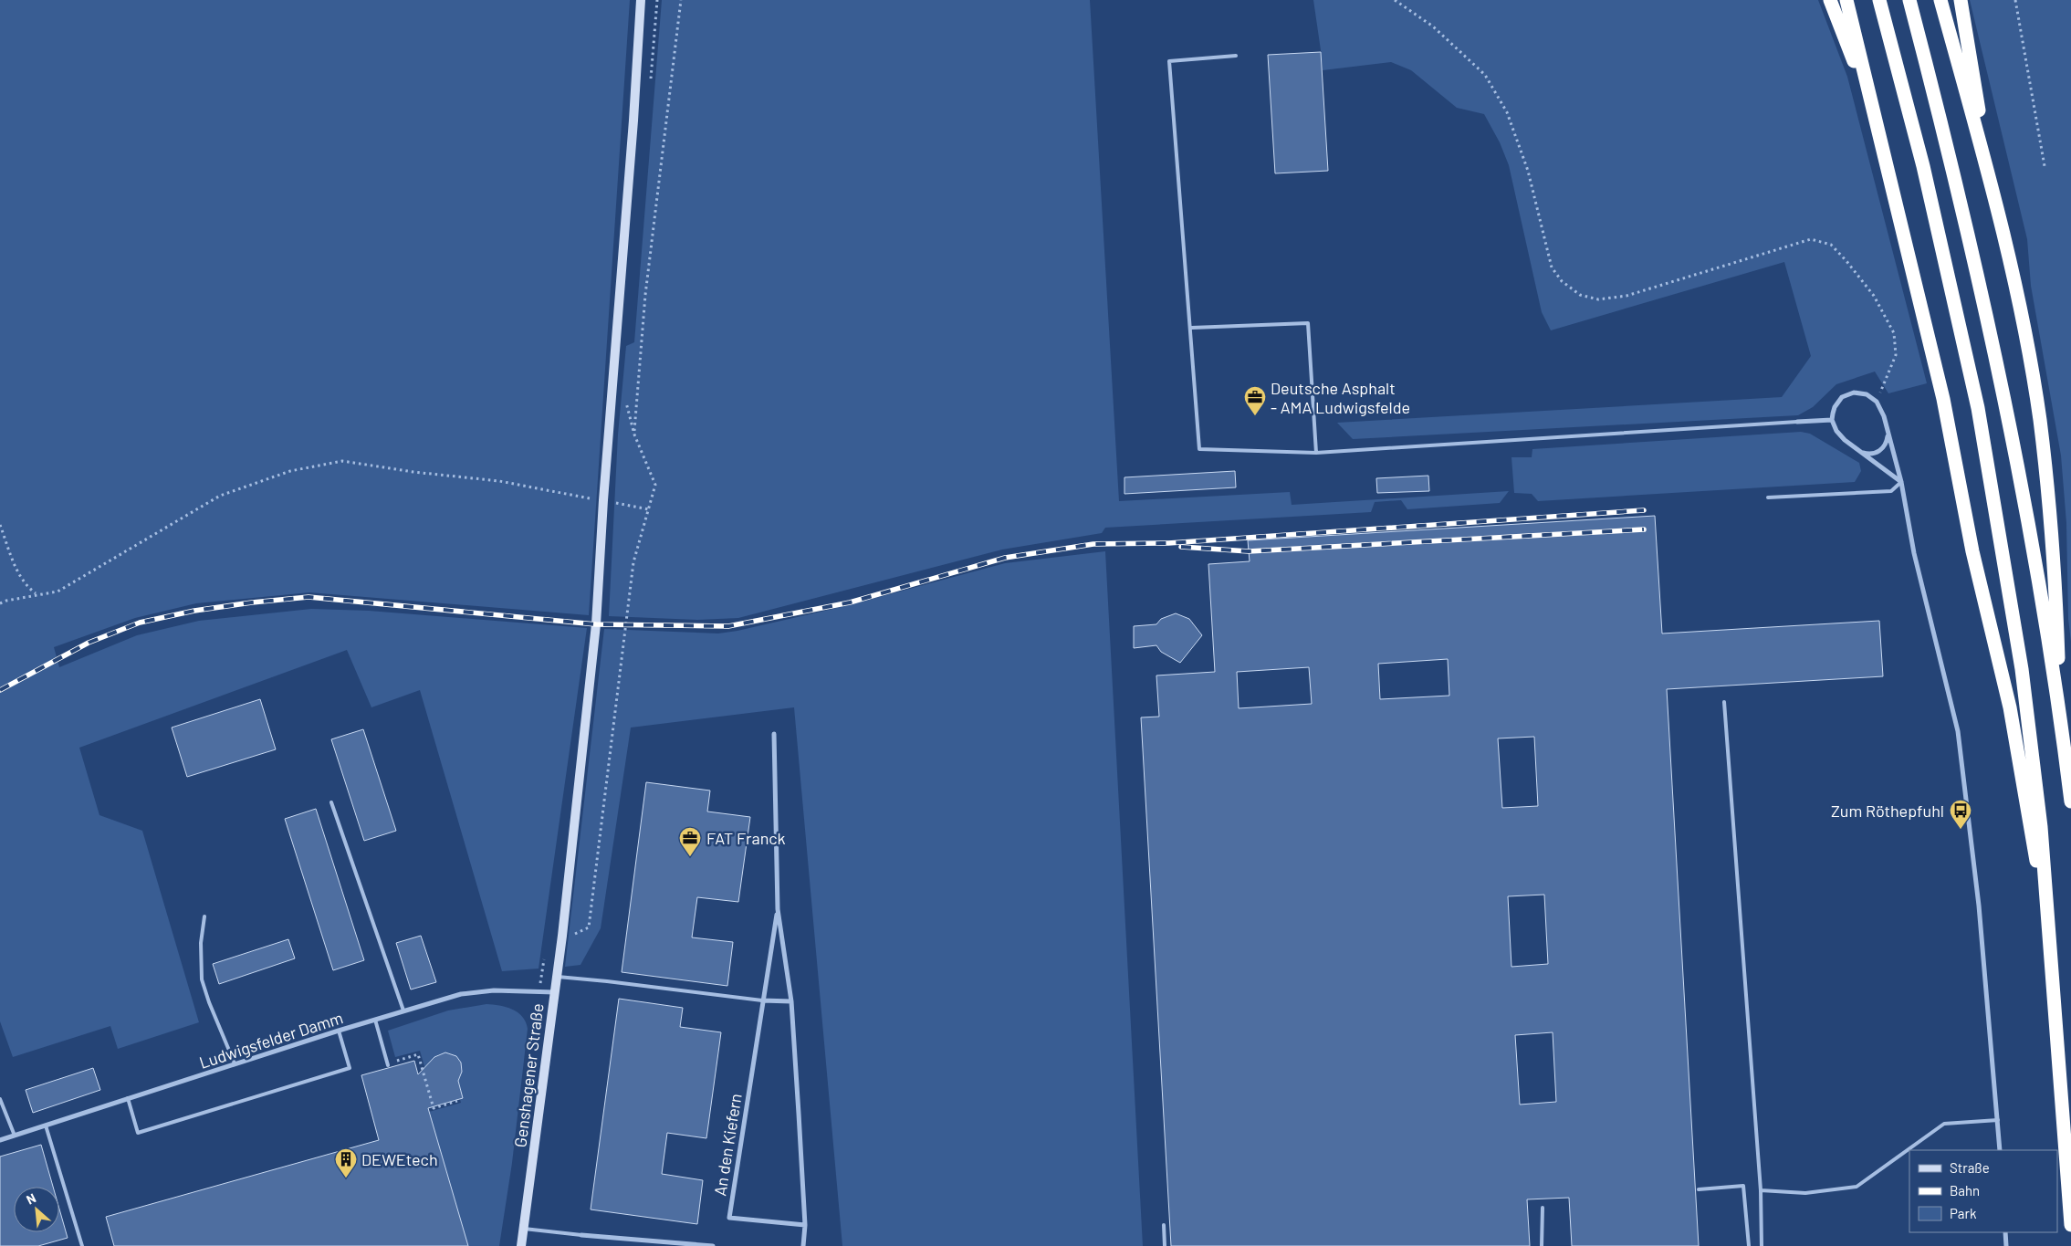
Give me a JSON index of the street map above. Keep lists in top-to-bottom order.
{
  "streets": {
    "main road": ["Genshagener Straße"],
    "street": ["Ludwigsfelder Damm", "An den Kiefern"]
  },
  "crossings": [
    ["Ludwigsfelder Damm", "Genshagener Straße"]
  ],
  "places": {
    "office": ["Deutsche Asphalt - AMA Ludwigsfelde", "FAT Franck"],
    "bus stop": ["Zum Röthepfuhl"],
    "building": ["DEWEtech"]
  },
  "legend": ["Straße", "Bahn", "Park"],
  "north": "top left"
}
